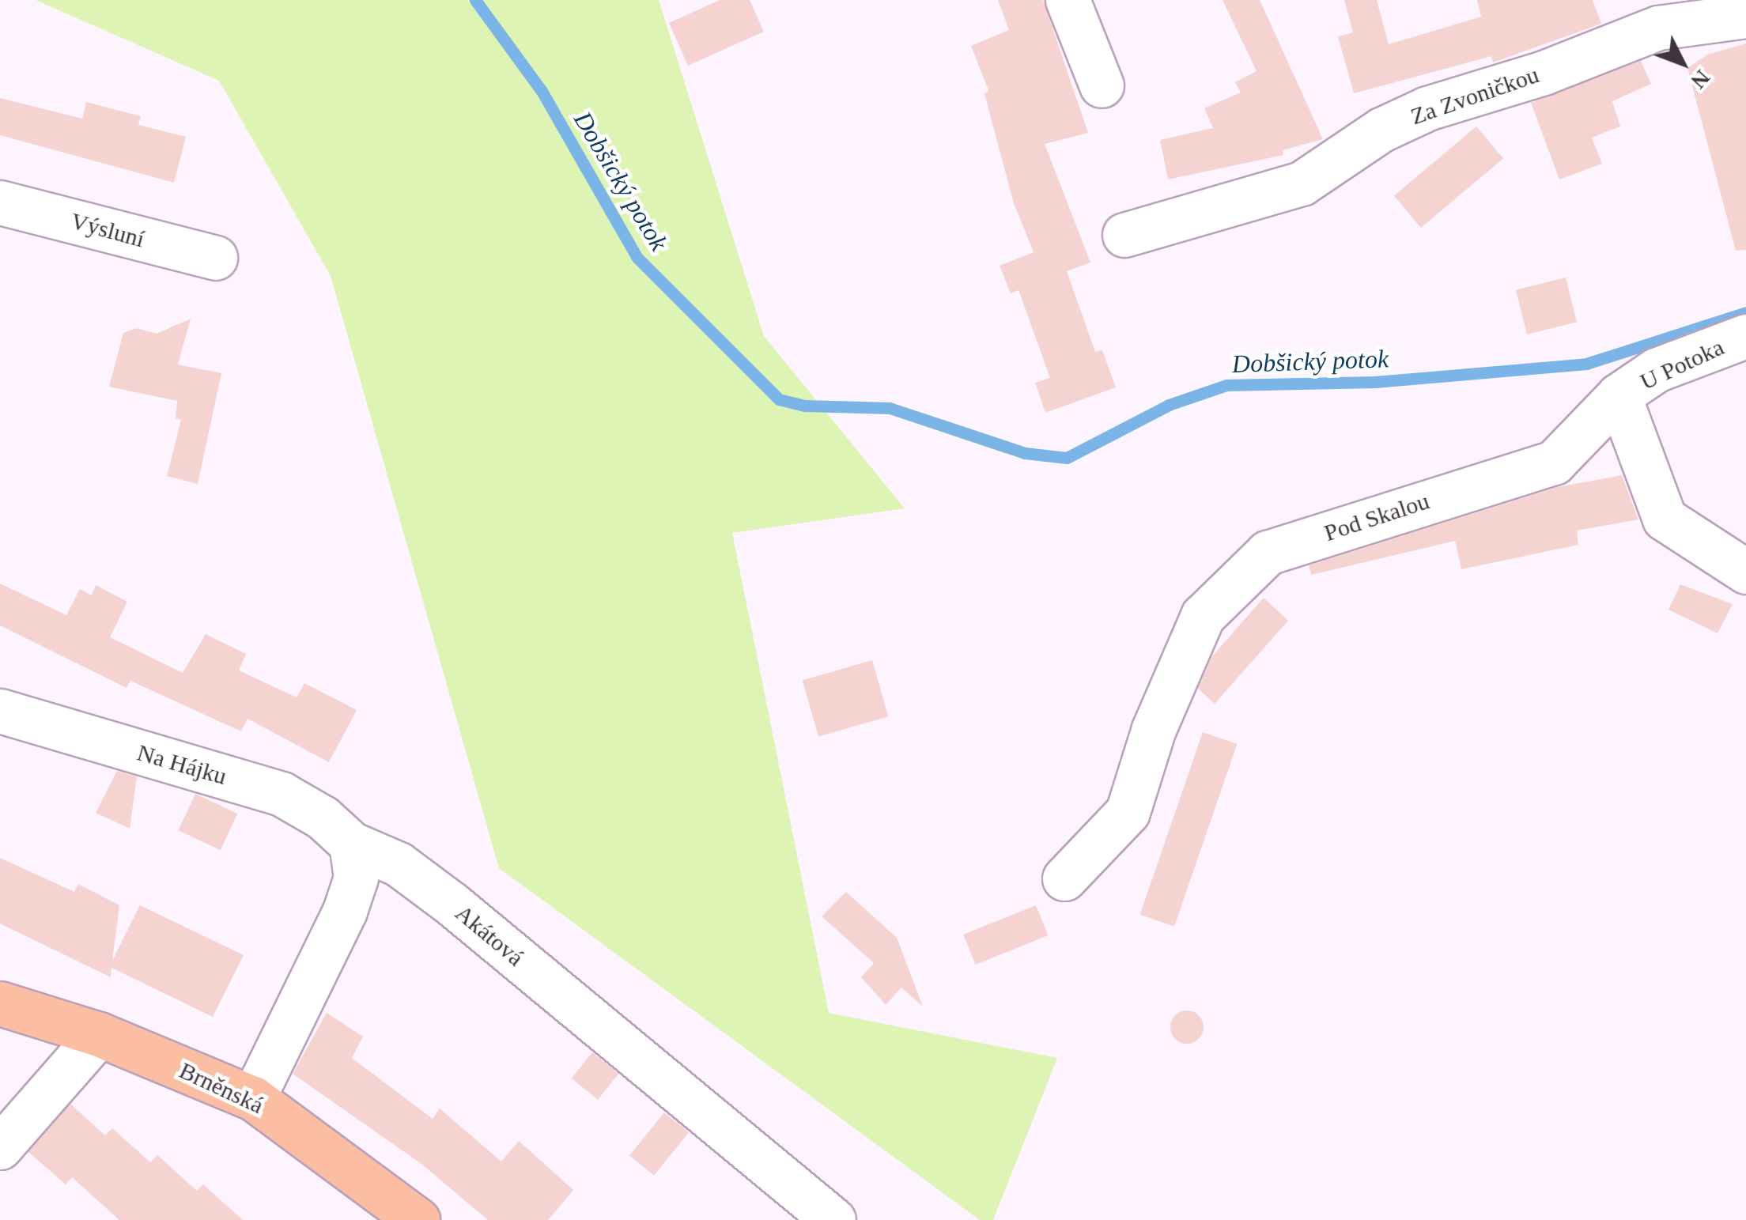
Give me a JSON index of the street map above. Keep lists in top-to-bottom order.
{
  "streets": {
    "main road": ["Brněnská"],
    "street": [
      "Za Zvoničkou",
      "Výsluní",
      "U Potoka",
      "Pod Skalou",
      "Na Hájku",
      "Akátová"
    ]
  },
  "crossings": [
    ["U Potoka", "Pod Skalou"],
    ["Na Hájku", "Akátová"]
  ],
  "water": ["Dobšický potok"],
  "north": "bottom right"
}
